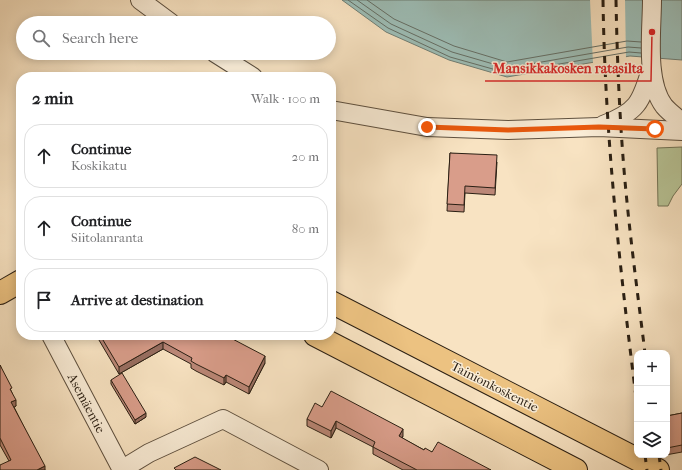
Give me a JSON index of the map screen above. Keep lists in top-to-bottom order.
{
  "streets": {
    "main road": ["Tainionkoskentie"],
    "street": ["Asemäentie"]
  },
  "places": ["Mansikkakosken ratasilta"],
  "page": {
    "search": "Search here",
    "heading": ["2 min", "Walk · 100 m"],
    "list": [
      ["Continue", "Koskikatu", "20 m"],
      ["Continue", "Siitolanranta", "80 m"],
      "Arrive at destination"
    ],
    "map_buttons": ["+", "−"]
  }
}
